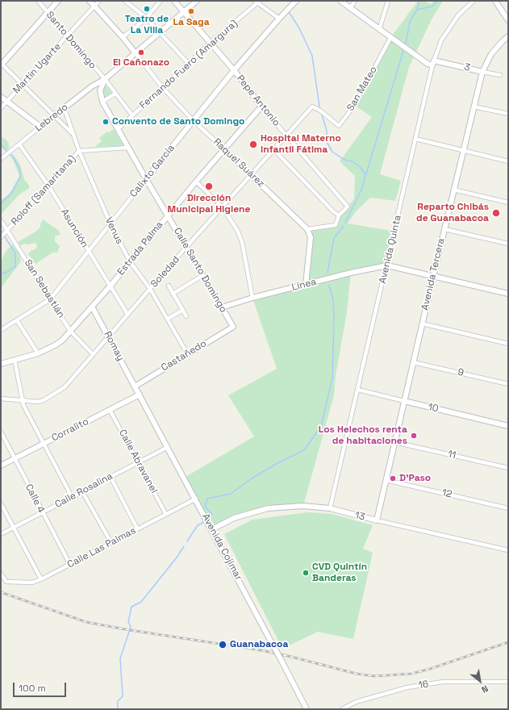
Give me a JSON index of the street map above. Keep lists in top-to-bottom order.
{
  "streets": {
    "street": [
      "Santo Domingo",
      "Fernando Fuero (Amargura)",
      "3",
      "Martín Ugarte",
      "San Mateo",
      "Pepe Antonio",
      "Lebredo",
      "Raquel Suárez",
      "Calixto García",
      "Roloff (Samaritana)",
      "Asunción",
      "Venus",
      "Estrada Palma",
      "Avenida Quinta",
      "Calle Santo Domingo",
      "Soledad",
      "Avenida Tercera",
      "Línea",
      "San Sebastián",
      "Romay",
      "Castañedo",
      "9",
      "10",
      "Corralito",
      "11",
      "Calle Abravanel",
      "Calle Rosalina",
      "12",
      "Calle 4",
      "13",
      "Avenida Cojímar",
      "Calle Las Palmas",
      "16"
    ]
  },
  "crossings": [
    ["Santo Domingo", "Fernando Fuero (Amargura)"],
    ["Santo Domingo", "Martín Ugarte"],
    ["Santo Domingo", "Lebredo"],
    ["Fernando Fuero (Amargura)", "Pepe Antonio"],
    ["Fernando Fuero (Amargura)", "Raquel Suárez"],
    ["3", "San Mateo"],
    ["3", "Avenida Quinta"],
    ["3", "Avenida Tercera"],
    ["Martín Ugarte", "Venus"],
    ["San Mateo", "Soledad"],
    ["Pepe Antonio", "Lebredo"],
    ["Pepe Antonio", "Raquel Suárez"],
    ["Pepe Antonio", "Calixto García"],
    ["Pepe Antonio", "Estrada Palma"],
    ["Pepe Antonio", "Soledad"],
    ["Lebredo", "Raquel Suárez"],
    ["Lebredo", "Asunción"],
    ["Lebredo", "Venus"],
    ["Raquel Suárez", "Calixto García"],
    ["Raquel Suárez", "Estrada Palma"],
    ["Raquel Suárez", "Soledad"],
    ["Calixto García", "Asunción"],
    ["Calixto García", "Venus"],
    ["Calixto García", "Calle Santo Domingo"],
    ["Calixto García", "San Sebastián"],
    ["Roloff (Samaritana)", "Asunción"],
    ["Roloff (Samaritana)", "Venus"],
    ["Roloff (Samaritana)", "Calle Santo Domingo"],
    ["Roloff (Samaritana)", "San Sebastián"],
    ["Asunción", "Estrada Palma"],
    ["Asunción", "Soledad"],
    ["Venus", "Estrada Palma"],
    ["Venus", "Soledad"],
    ["Venus", "Castañedo"],
    ["Estrada Palma", "Calle Santo Domingo"],
    ["Estrada Palma", "San Sebastián"],
    ["Estrada Palma", "Romay"],
    ["Avenida Quinta", "Línea"],
    ["Avenida Quinta", "10"],
    ["Avenida Quinta", "13"],
    ["Calle Santo Domingo", "Soledad"],
    ["Calle Santo Domingo", "Línea"],
    ["Calle Santo Domingo", "Castañedo"],
    ["Soledad", "San Sebastián"],
    ["Soledad", "Romay"],
    ["Avenida Tercera", "9"],
    ["Avenida Tercera", "10"],
    ["Avenida Tercera", "11"],
    ["Avenida Tercera", "12"],
    ["Avenida Tercera", "13"],
    ["Romay", "Castañedo"],
    ["Romay", "Avenida Cojímar"],
    ["Castañedo", "Avenida Cojímar"],
    ["Corralito", "Calle Abravanel"],
    ["Corralito", "Calle 4"],
    ["Corralito", "Avenida Cojímar"],
    ["Calle Abravanel", "Calle Rosalina"],
    ["Calle Abravanel", "Calle Las Palmas"],
    ["Calle Rosalina", "Calle 4"],
    ["Calle Rosalina", "Avenida Cojímar"],
    ["Calle 4", "Calle Las Palmas"],
    ["13", "Avenida Cojímar"],
    ["Avenida Cojímar", "Calle Las Palmas"]
  ],
  "places": [
    "Teatro de La Villa",
    "La Saga",
    "El Cañonazo",
    "Convento de Santo Domingo",
    "Hospital Materno Infantil Fátima",
    "Dirección Municipal Higiene",
    "Reparto Chibás de Guanabacoa",
    "Los Helechos renta de habitaciones",
    "D'Paso",
    "CVD Quintín Banderas",
    "Guanabacoa"
  ],
  "scale_bar": "100 m",
  "north": "bottom right"
}
